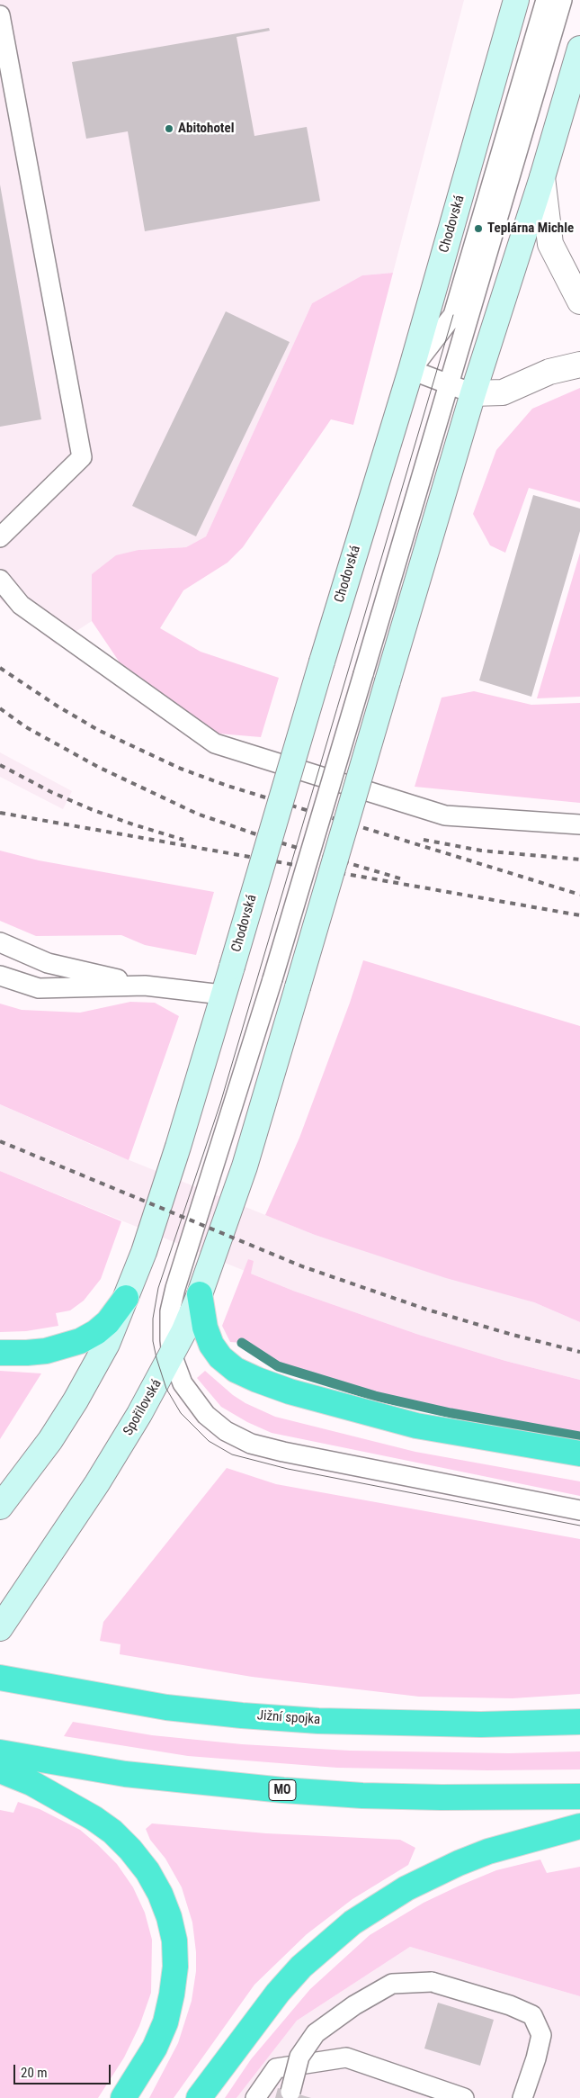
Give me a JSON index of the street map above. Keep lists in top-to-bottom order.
{
  "streets": {
    "highway": ["Jižní spojka", "MO"],
    "main road": ["Chodovská", "Spořilovská"]
  },
  "places": ["Abitohotel", "Teplárna Michle"],
  "scale_bar": "20 m"
}
